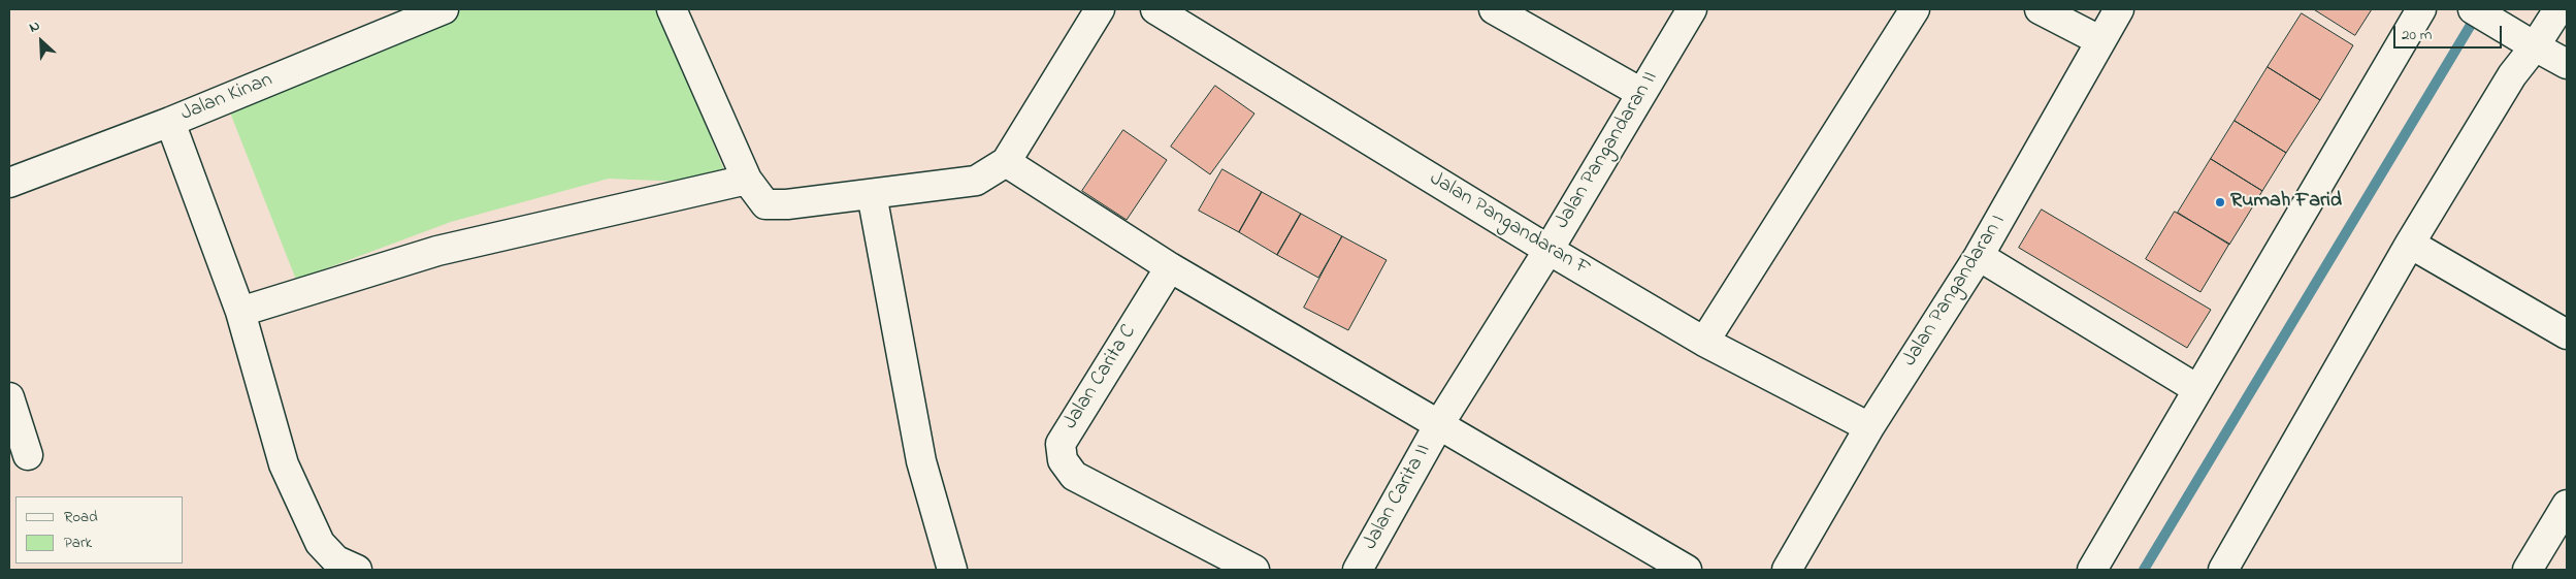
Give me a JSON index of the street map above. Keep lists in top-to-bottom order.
{
  "streets": {
    "street": [
      "Jalan Kinan",
      "Jalan Pangandaran II",
      "Jalan Pangandaran F",
      "Jalan Pangandaran I",
      "Jalan Carita C",
      "Jalan Carita II"
    ]
  },
  "crossings": [
    ["Jalan Pangandaran II", "Jalan Pangandaran F"],
    ["Jalan Pangandaran II", "Jalan Carita II"],
    ["Jalan Pangandaran F", "Jalan Pangandaran I"]
  ],
  "places": ["Rumah Farid"],
  "legend": ["Road", "Park"],
  "scale_bar": "20 m",
  "north": "top left"
}
